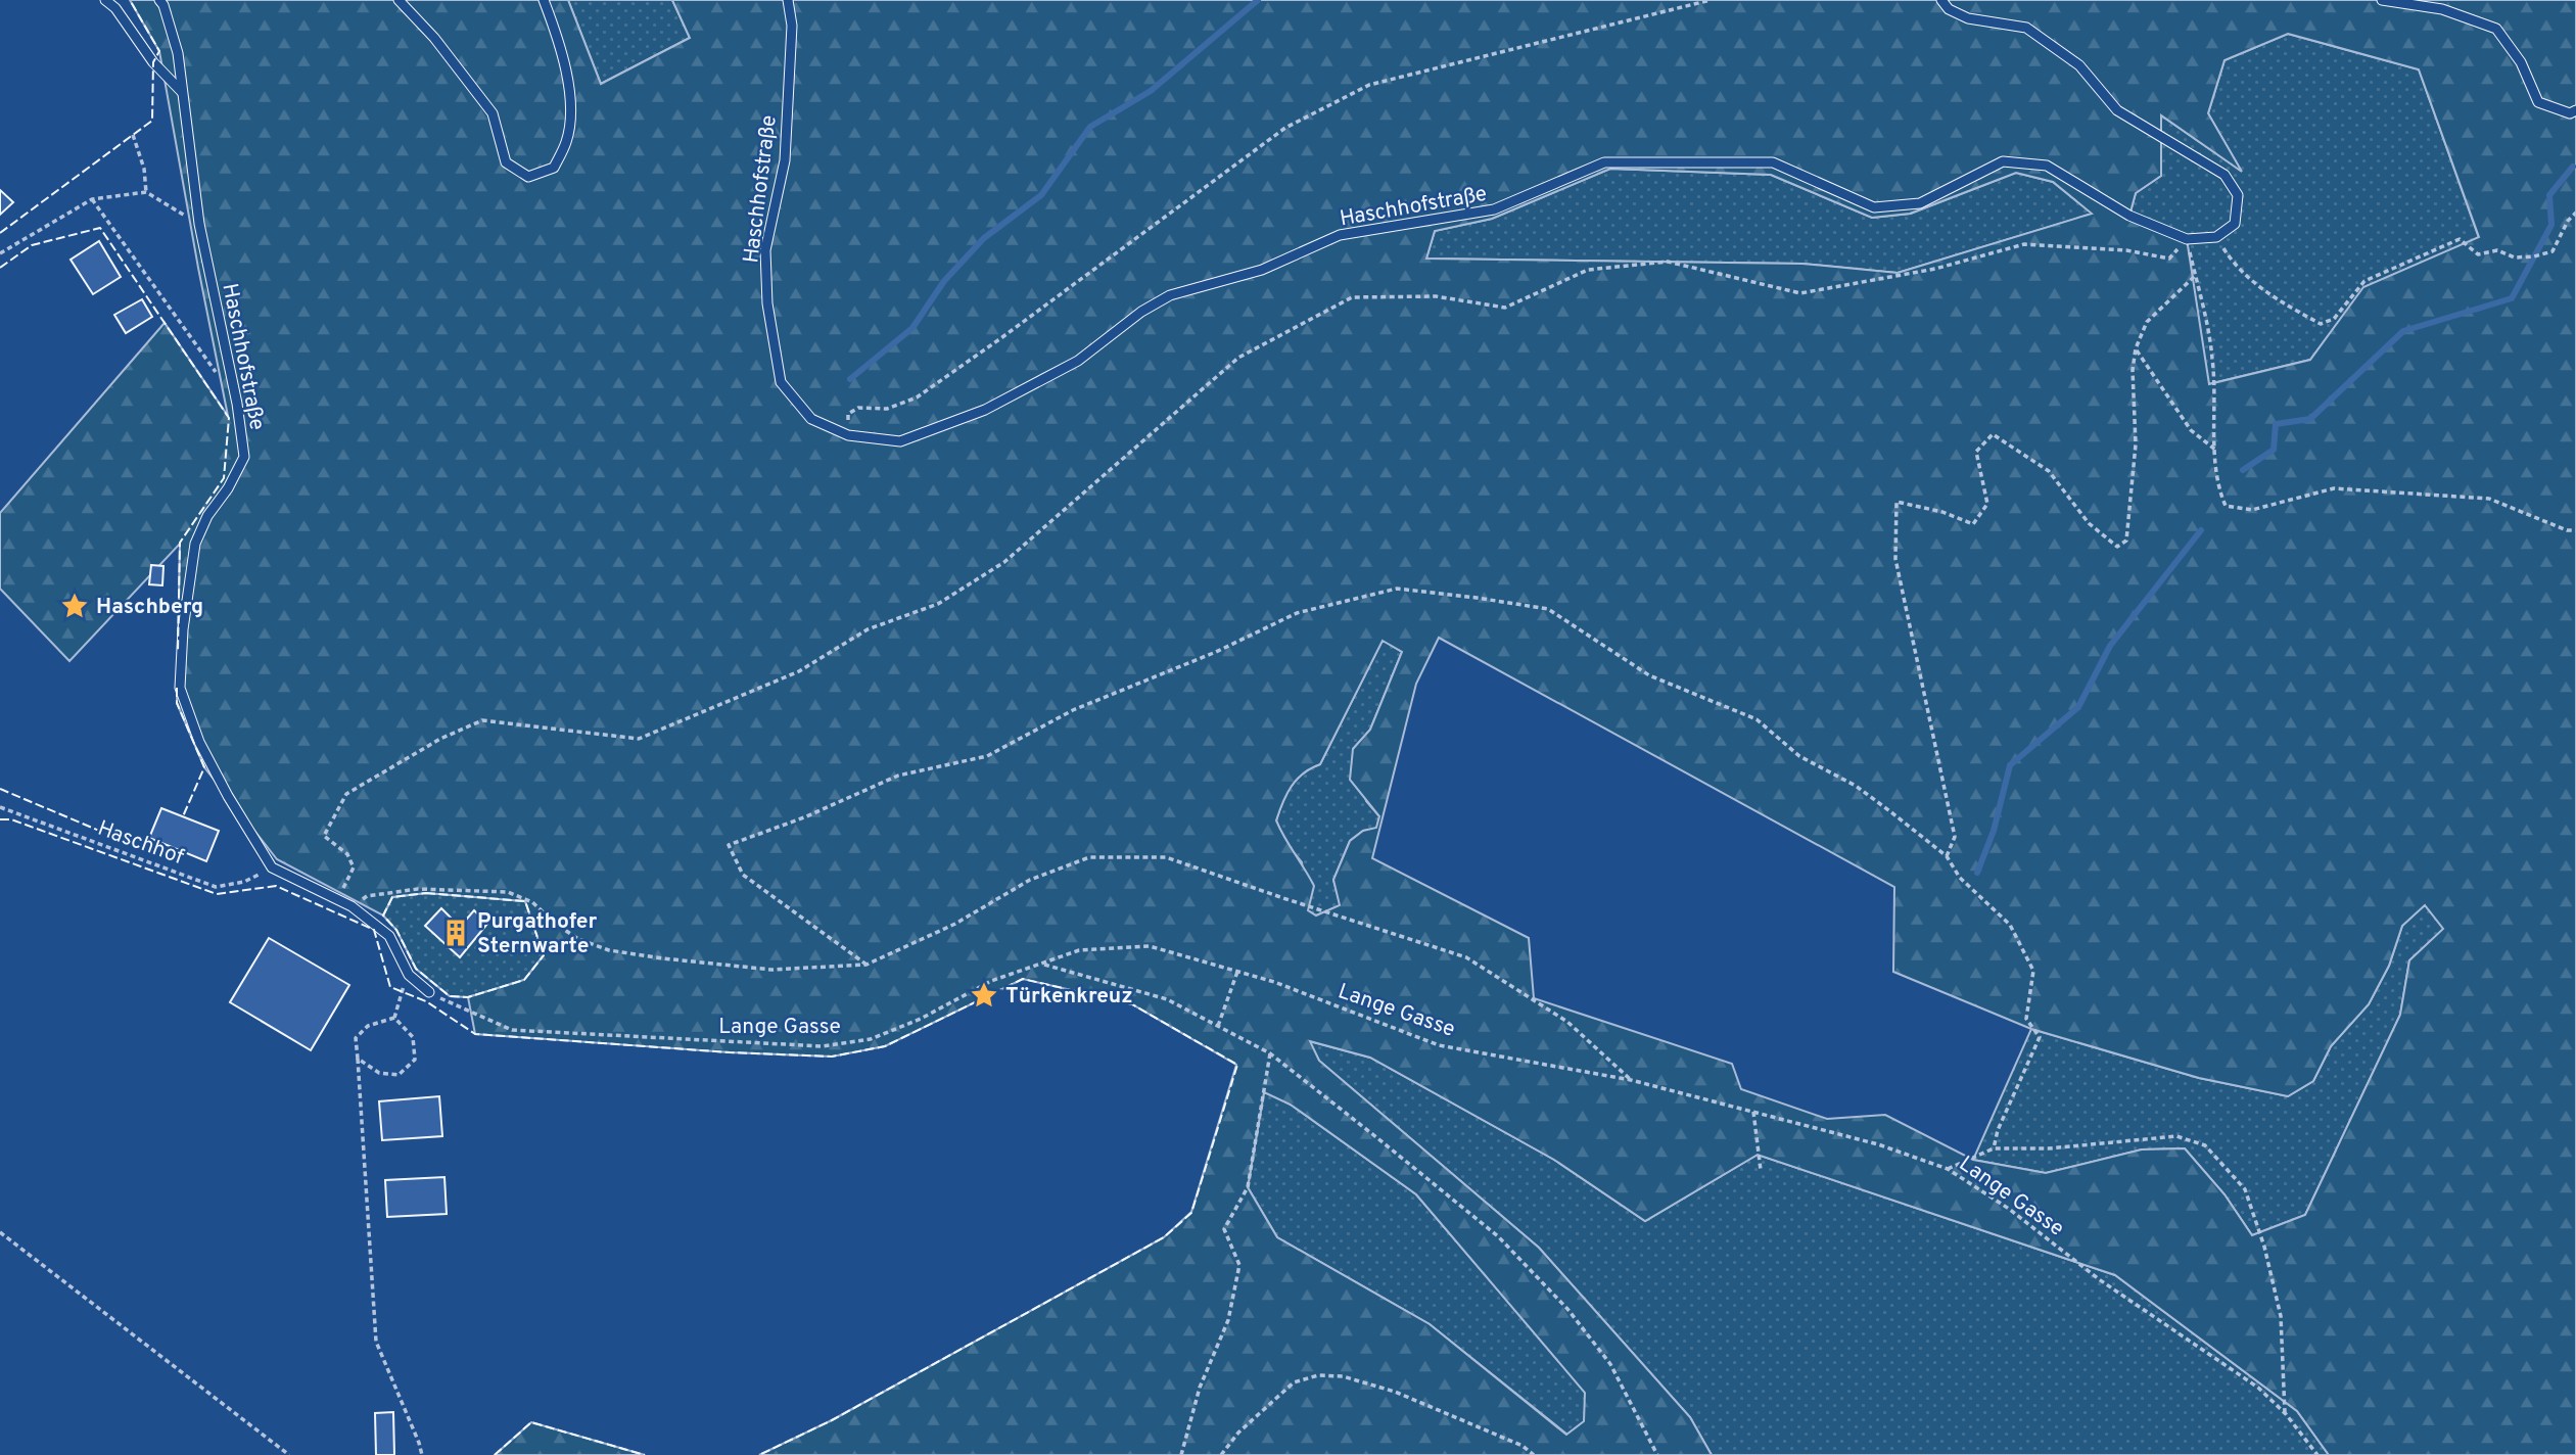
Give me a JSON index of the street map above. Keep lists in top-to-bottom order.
{
  "streets": {
    "lane": ["Haschhofstraße"],
    "path": ["Haschhof", "Lange Gasse"]
  },
  "crossings": [
    ["Haschhofstraße", "Haschhof"]
  ],
  "places": {
    "place": ["Haschberg", "Türkenkreuz"],
    "building": ["Purgathofer Sternwarte"]
  }
}
